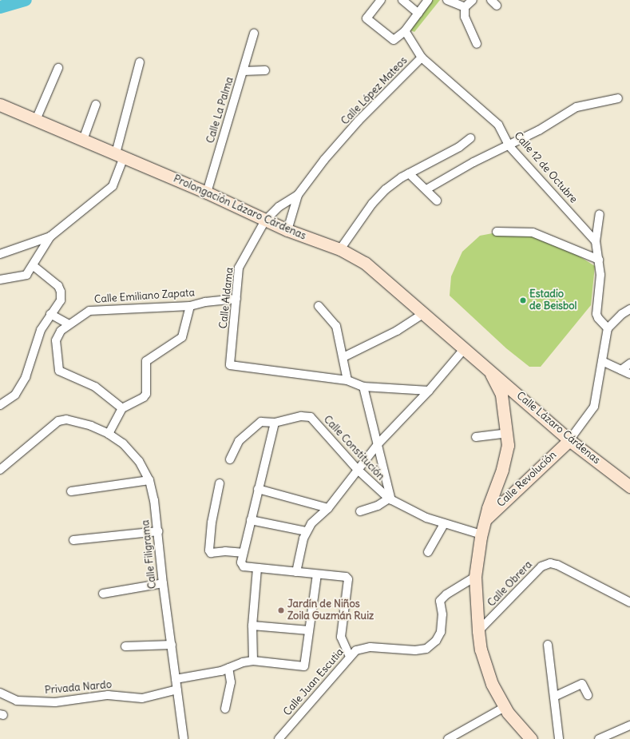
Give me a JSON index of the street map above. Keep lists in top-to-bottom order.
{
  "streets": {
    "main road": ["Prolongación Lázaro Cárdenas", "Calle Lázaro Cárdenas", "Calle Revolución"],
    "street": [
      "Calle López Mateos",
      "Calle La Palma",
      "Calle 12 de Octubre",
      "Calle Emiliano Zapata",
      "Calle Aldama",
      "Calle Constitución",
      "Calle Filigrama",
      "Calle Obrera",
      "Calle Juan Escutia",
      "Privada Nardo"
    ]
  },
  "crossings": [
    ["Calle López Mateos", "Calle 12 de Octubre"],
    ["Calle López Mateos", "Prolongación Lázaro Cárdenas"],
    ["Calle López Mateos", "Calle Aldama"],
    ["Calle La Palma", "Prolongación Lázaro Cárdenas"],
    ["Prolongación Lázaro Cárdenas", "Calle Aldama"],
    ["Prolongación Lázaro Cárdenas", "Calle Lázaro Cárdenas"],
    ["Prolongación Lázaro Cárdenas", "Calle Revolución"],
    ["Calle Emiliano Zapata", "Calle Aldama"],
    ["Calle Lázaro Cárdenas", "Calle Revolución"],
    ["Calle Constitución", "Calle Revolución"],
    ["Calle Revolución", "Calle Obrera"],
    ["Calle Revolución", "Calle Juan Escutia"],
    ["Calle Filigrama", "Privada Nardo"]
  ],
  "places": ["Estadio de Beisbol", "Jardín de Niños Zoila Guzmán Ruiz"]
}
